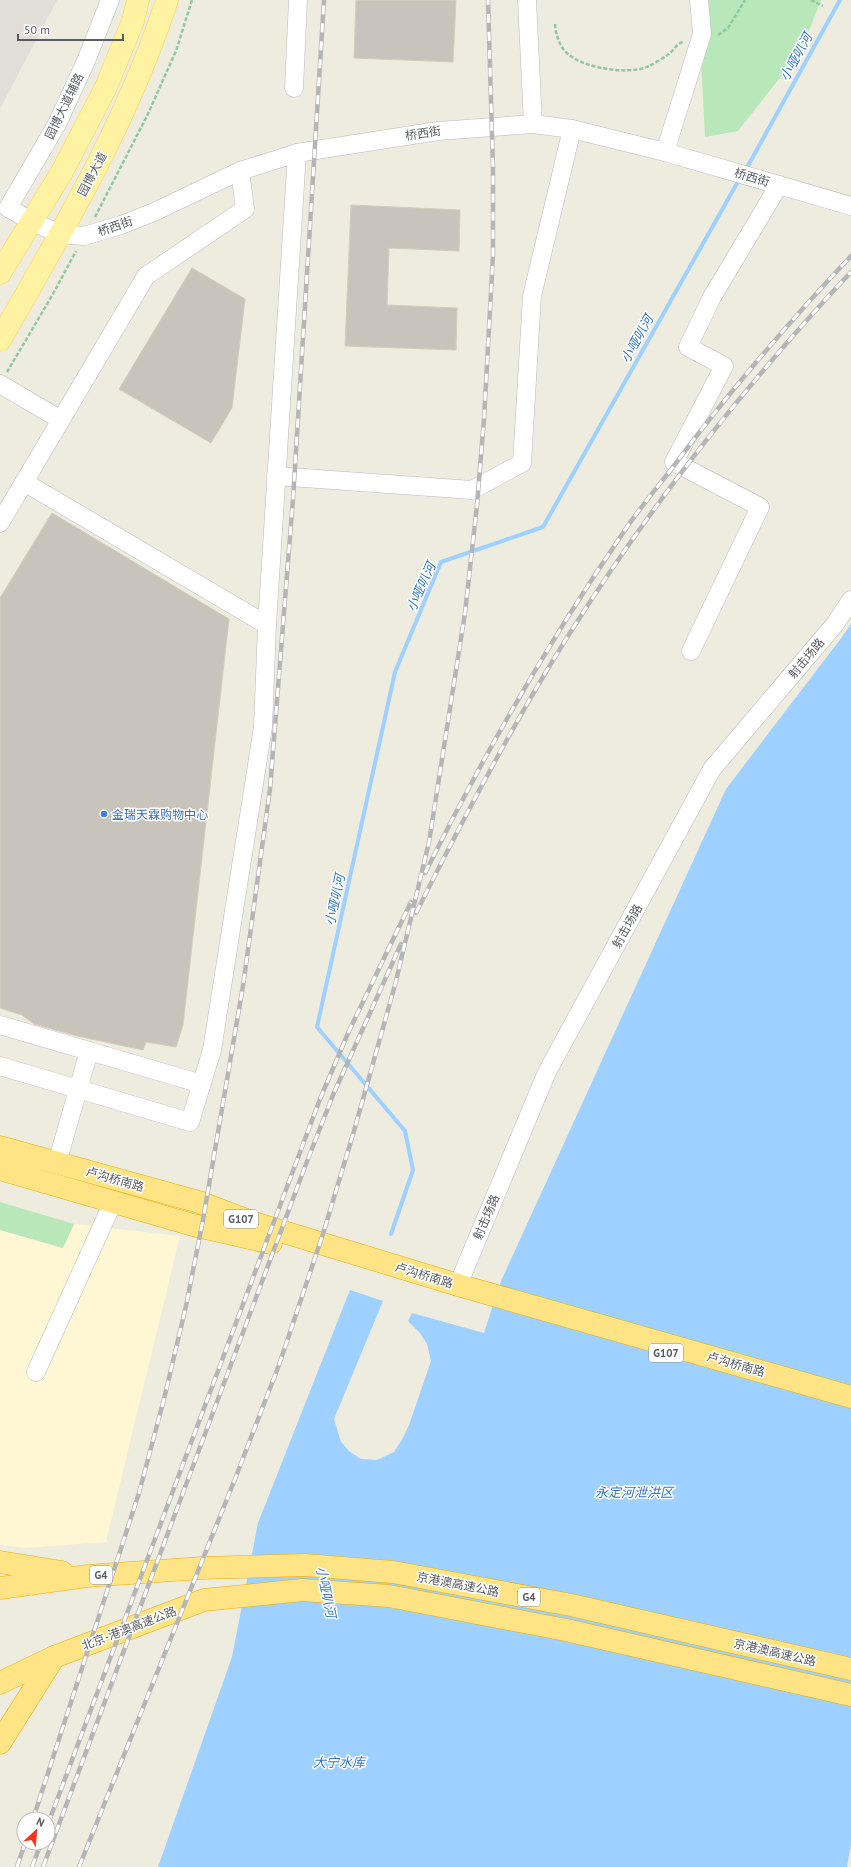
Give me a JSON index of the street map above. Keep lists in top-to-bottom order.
{
  "streets": {
    "highway": [
      "卢沟桥南路",
      "G107",
      "G4",
      "京港澳高速公路",
      "北京-港澳高速公路"
    ],
    "main road": ["园博大道"],
    "street": ["园博大道辅路", "桥西街", "射击场路"]
  },
  "crossings": [
    ["园博大道辅路", "桥西街"],
    ["桥西街", "园博大道"],
    ["射击场路", "卢沟桥南路"],
    ["G4", "京港澳高速公路"],
    ["京港澳高速公路", "北京-港澳高速公路"]
  ],
  "water": ["小哑叭河", "永定河泄洪区", "大宁水库"],
  "places": ["金瑞天霖购物中心"],
  "scale_bar": "50 m",
  "north": "top right"
}
